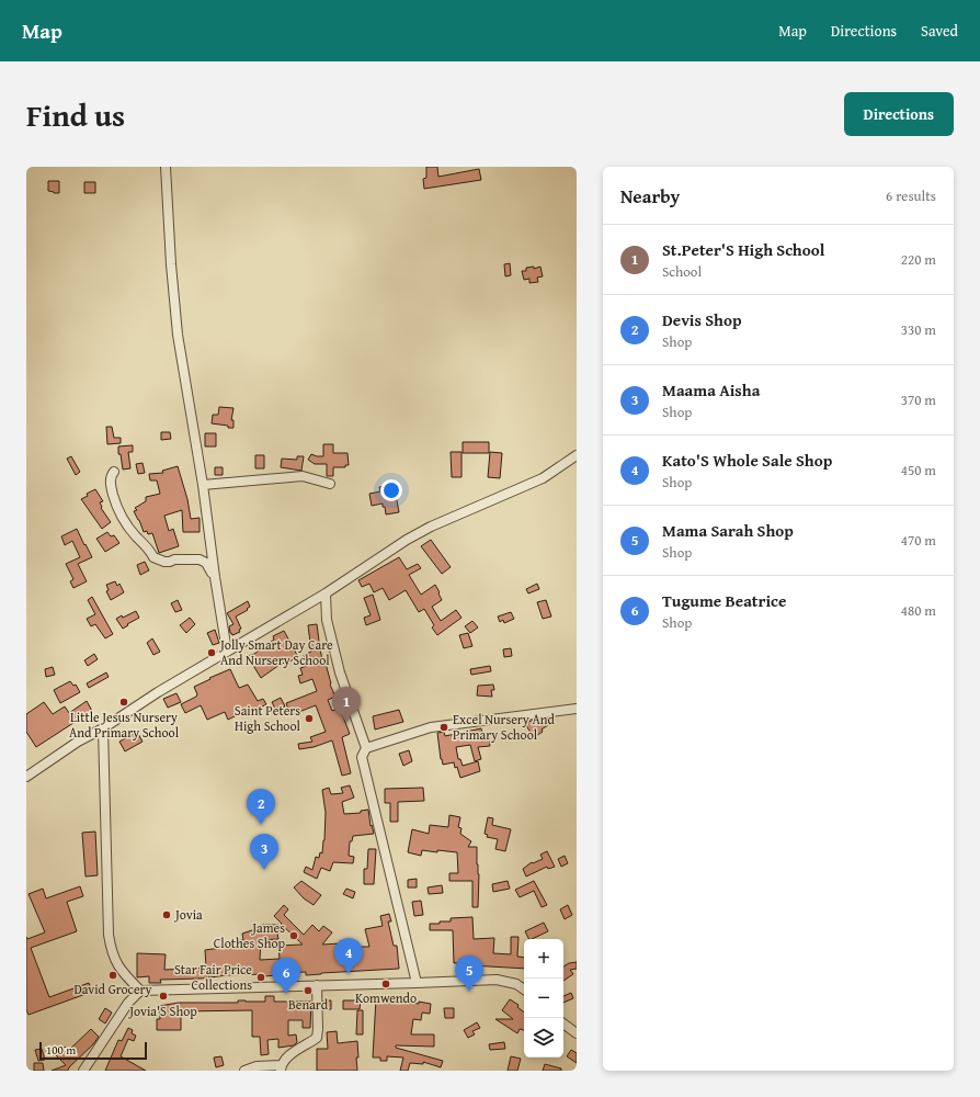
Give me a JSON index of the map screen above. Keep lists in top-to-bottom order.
{
  "places": [
    "Jolly Smart Day Care And Nursery School",
    "Little Jesus Nursery And Primary School",
    "Saint Peters High School",
    "Excel Nursery And Primary School",
    "Jovia",
    "James Clothes Shop",
    "David Grocery",
    "Star Fair Price Collections",
    "Komwendo",
    "Benard",
    "Jovia'S Shop"
  ],
  "scale_bar": "100 m",
  "page": {
    "header": "Map",
    "nav": ["Map", "Directions", "Saved"],
    "title": "Find us",
    "buttons": "Directions",
    "heading": ["Nearby", "6 results"],
    "list": [
      {
        "mark": "1",
        "name": "St.Peter'S High School",
        "note": "School",
        "value": "220 m"
      },
      {
        "mark": "2",
        "name": "Devis Shop",
        "note": "Shop",
        "value": "330 m"
      },
      {
        "mark": "3",
        "name": "Maama Aisha",
        "note": "Shop",
        "value": "370 m"
      },
      {
        "mark": "4",
        "name": "Kato'S Whole Sale Shop",
        "note": "Shop",
        "value": "450 m"
      },
      {
        "mark": "5",
        "name": "Mama Sarah Shop",
        "note": "Shop",
        "value": "470 m"
      },
      {
        "mark": "6",
        "name": "Tugume Beatrice",
        "note": "Shop",
        "value": "480 m"
      }
    ],
    "pins": [
      "1",
      "2",
      "3",
      "4",
      "5",
      "6"
    ],
    "map_buttons": ["+", "−"],
    "scale": "100 m"
  }
}
